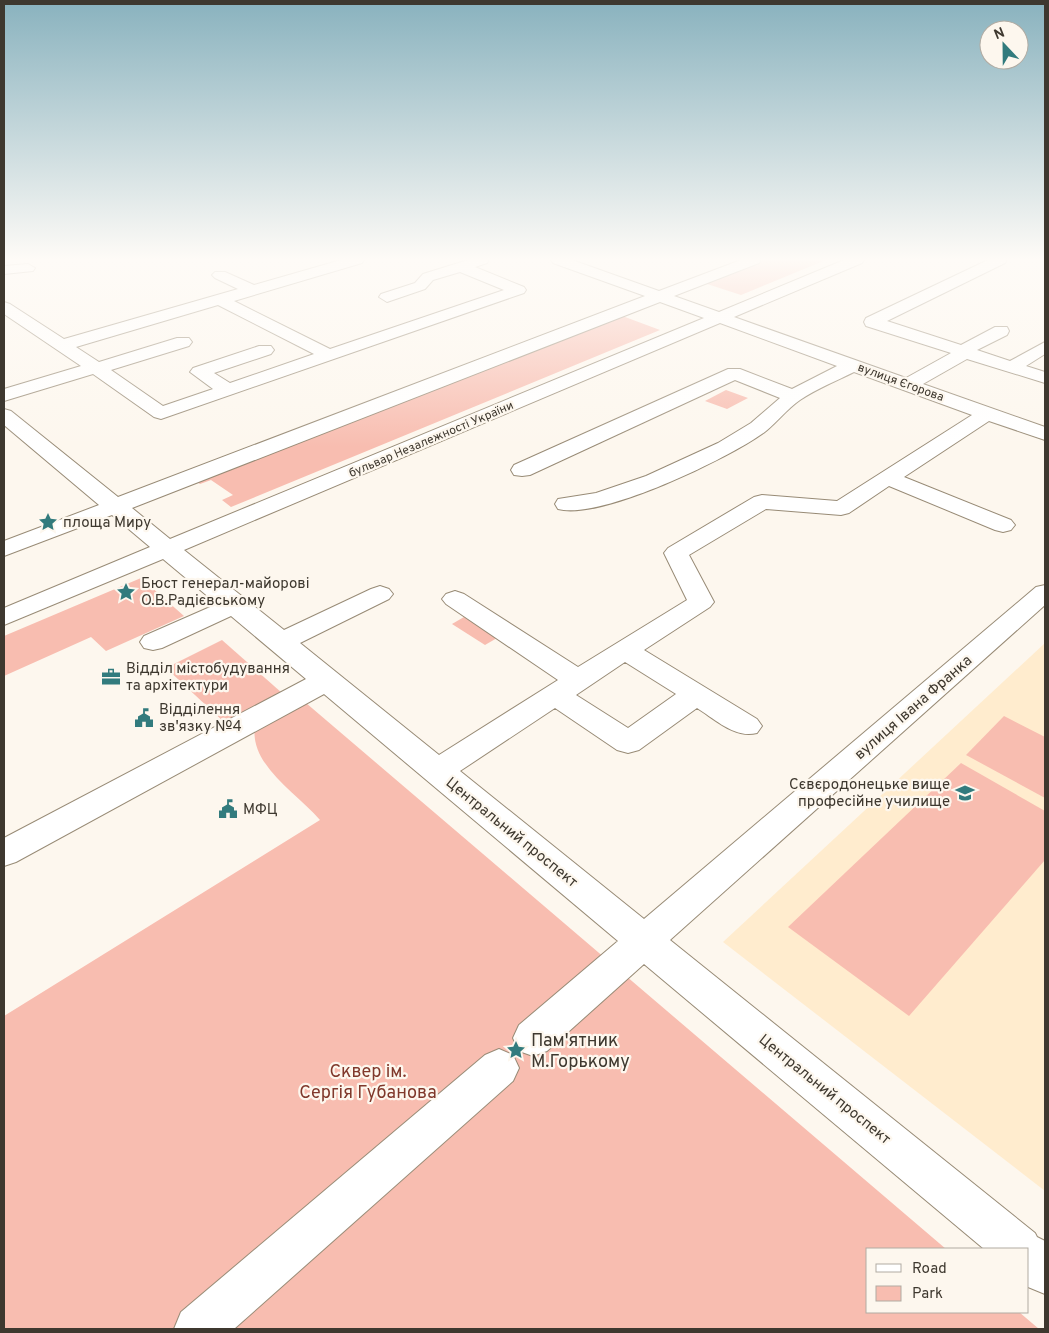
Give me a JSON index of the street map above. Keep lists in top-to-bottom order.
{
  "streets": {
    "street": [
      "вулиця Єгорова",
      "бульвар Незалежності України",
      "вулиця Івана Франка",
      "Центральний проспект"
    ]
  },
  "crossings": [
    ["бульвар Незалежності України", "Центральний проспект"],
    ["вулиця Івана Франка", "Центральний проспект"]
  ],
  "parks": ["Сквер ім. Сергія Губанова"],
  "places": {
    "place": ["площа Миру", "Бюст генерал-майорові О.В.Радієвському", "Пам'ятник М.Горькому"],
    "office": ["Відділ містобудування та архітектури"],
    "public building": ["Відділення зв'язку №4", "МФЦ"],
    "school or university": ["Сєвєродонецьке вище професійне училище"]
  },
  "legend": ["Road", "Park"],
  "north": "top"
}
